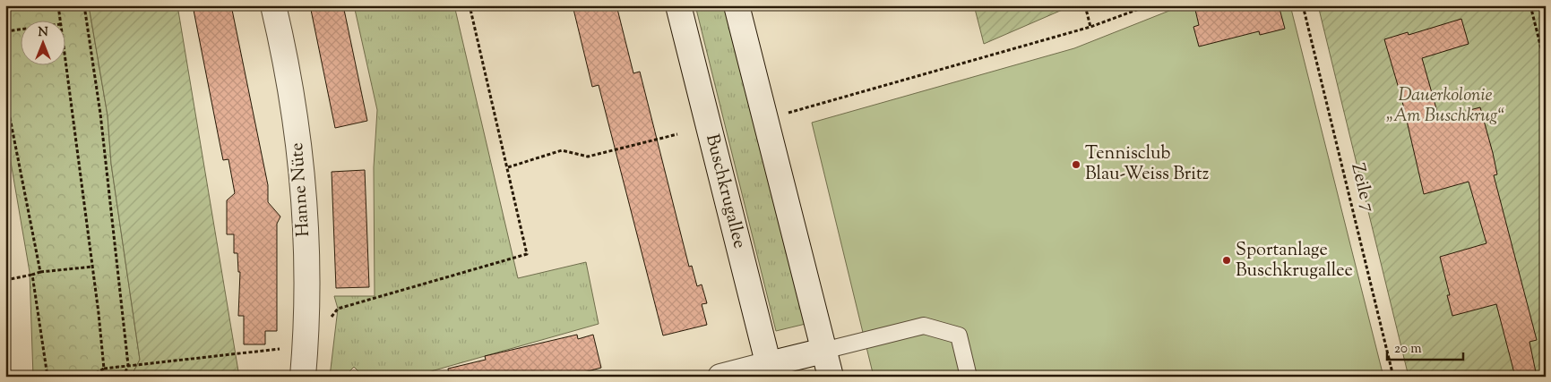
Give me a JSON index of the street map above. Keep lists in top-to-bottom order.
{
  "streets": {
    "main road": ["Hanne Nüte", "Buschkrugallee"],
    "path": ["Zeile 7"]
  },
  "parks": ["Dauerkolonie „Am Buschkrug“"],
  "places": ["Tennisclub Blau-Weiss Britz", "Sportanlage Buschkrugallee"],
  "scale_bar": "20 m",
  "north": "top"
}
